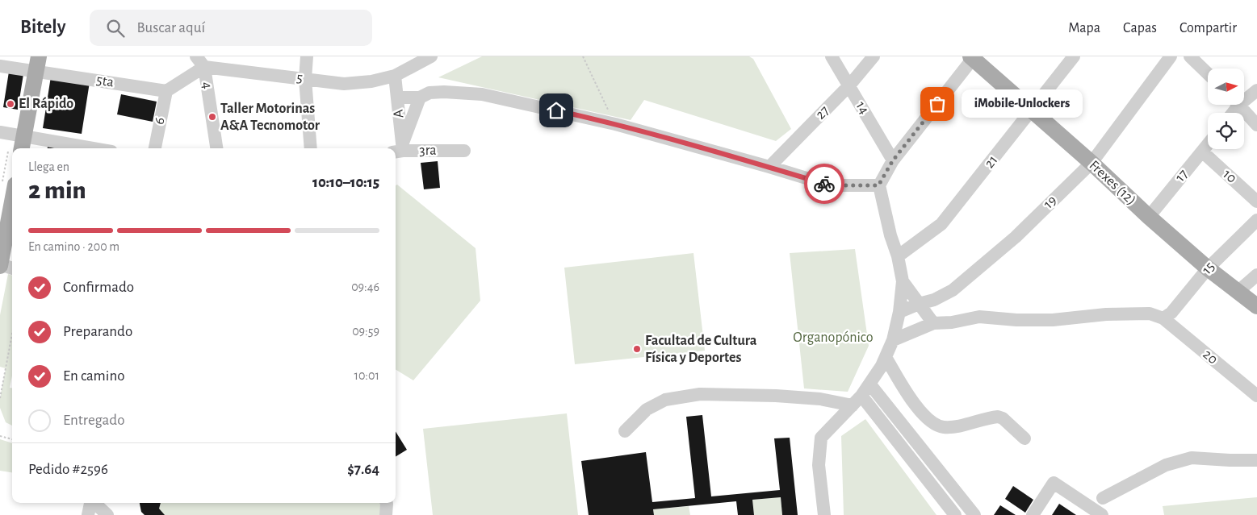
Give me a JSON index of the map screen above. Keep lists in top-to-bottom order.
{
  "streets": {
    "main road": ["Frexes (12)"],
    "street": [
      "5",
      "5ta",
      "4",
      "14",
      "27",
      "A",
      "6",
      "3ra",
      "21",
      "17",
      "10",
      "19",
      "15",
      "20"
    ]
  },
  "crossings": [
    ["5", "4"],
    ["5", "A"],
    ["5ta", "6"],
    ["14", "27"],
    ["A", "3ra"],
    ["21", "Frexes (12)"],
    ["17", "10"],
    ["17", "Frexes (12)"],
    ["Frexes (12)", "19"],
    ["Frexes (12)", "15"],
    ["15", "20"]
  ],
  "parks": ["Organopónico"],
  "places": [
    "El Rápido",
    "iMobile-Unlockers",
    "Taller Motorinas A&A Tecnomotor",
    "Facultad de Cultura Física y Deportes"
  ],
  "north": "right",
  "page": {
    "header": "Bitely",
    "search": "Buscar aquí",
    "nav": ["Mapa", "Capas", "Compartir"],
    "bubble": "iMobile-Unlockers",
    "heading": ["2 min", "Llega en", "10:10–10:15"],
    "panel": ["Pedido #2596", "$7.64"],
    "bar": "En camino · 200 m",
    "list": [
      ["Confirmado", "09:46"],
      ["Preparando", "09:59"],
      ["En camino", "10:01"],
      "Entregado"
    ]
  }
}
